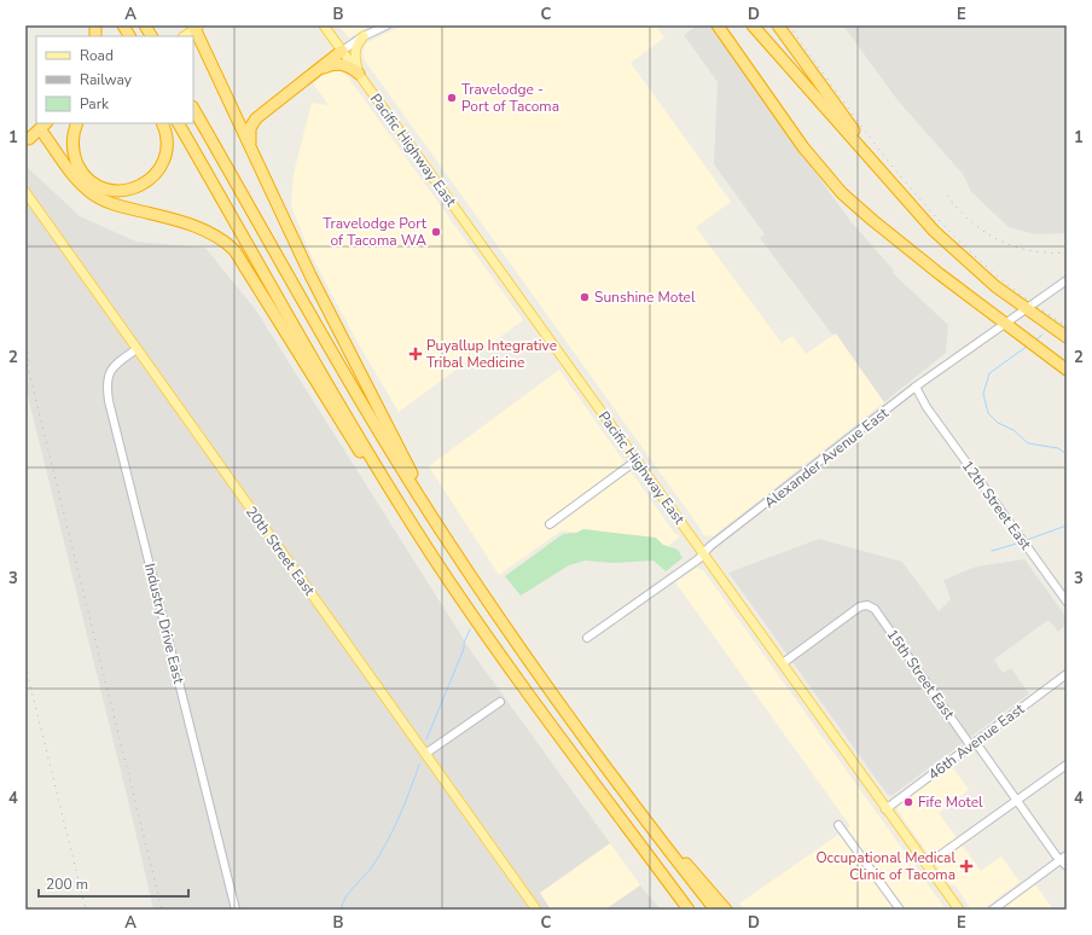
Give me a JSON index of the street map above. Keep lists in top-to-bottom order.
{
  "streets": {
    "main road": ["Pacific Highway East", "20th Street East"],
    "street": [
      "Alexander Avenue East",
      "12th Street East",
      "Industry Drive East",
      "15th Street East",
      "46th Avenue East"
    ]
  },
  "crossings": [
    ["Pacific Highway East", "Alexander Avenue East"],
    ["Pacific Highway East", "15th Street East"],
    ["Pacific Highway East", "46th Avenue East"],
    ["Alexander Avenue East", "12th Street East"],
    ["20th Street East", "Industry Drive East"],
    ["15th Street East", "46th Avenue East"]
  ],
  "places": {
    "other": [
      "Travelodge - Port of Tacoma",
      "Travelodge Port of Tacoma WA",
      "Sunshine Motel",
      "Fife Motel"
    ],
    "health": ["Puyallup Integrative Tribal Medicine", "Occupational Medical Clinic of Tacoma"]
  },
  "legend": ["Road", "Railway", "Park"],
  "scale_bar": "200 m",
  "grid": {
    "columns": [
      "A",
      "B",
      "C",
      "D",
      "E"
    ],
    "rows": [
      "1",
      "2",
      "3",
      "4"
    ]
  }
}
